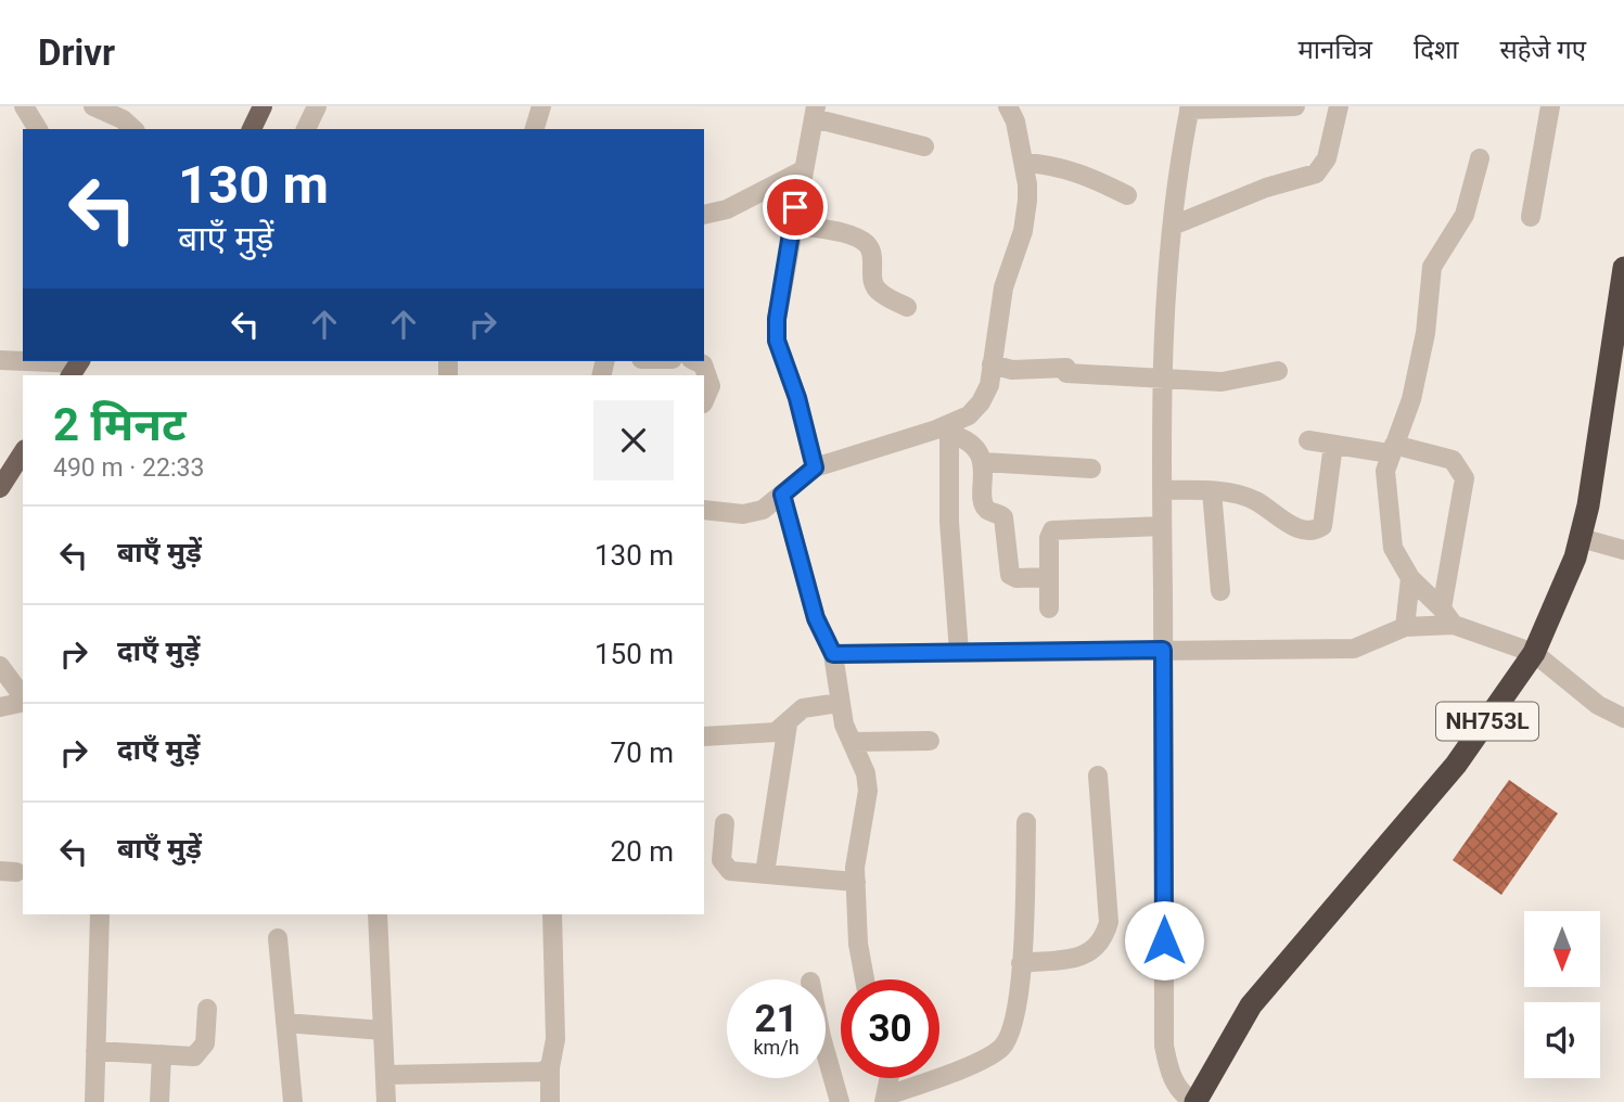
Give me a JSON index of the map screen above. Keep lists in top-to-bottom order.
{
  "streets": {
    "highway": ["NH753L"]
  },
  "north": "bottom",
  "page": {
    "header": "Drivr",
    "nav": ["मानचित्र", "दिशा", "सहेजे गए"],
    "turn": ["130 m", "बाएँ मुड़ें"],
    "heading": ["2 मिनट", "490 m · 22:33"],
    "list": [
      {
        "name": "बाएँ मुड़ें",
        "value": "130 m"
      },
      {
        "name": "दाएँ मुड़ें",
        "value": "150 m"
      },
      {
        "name": "दाएँ मुड़ें",
        "value": "70 m"
      },
      {
        "name": "बाएँ मुड़ें",
        "value": "20 m"
      }
    ],
    "speed": "21 km/h",
    "limit": "30"
  }
}
